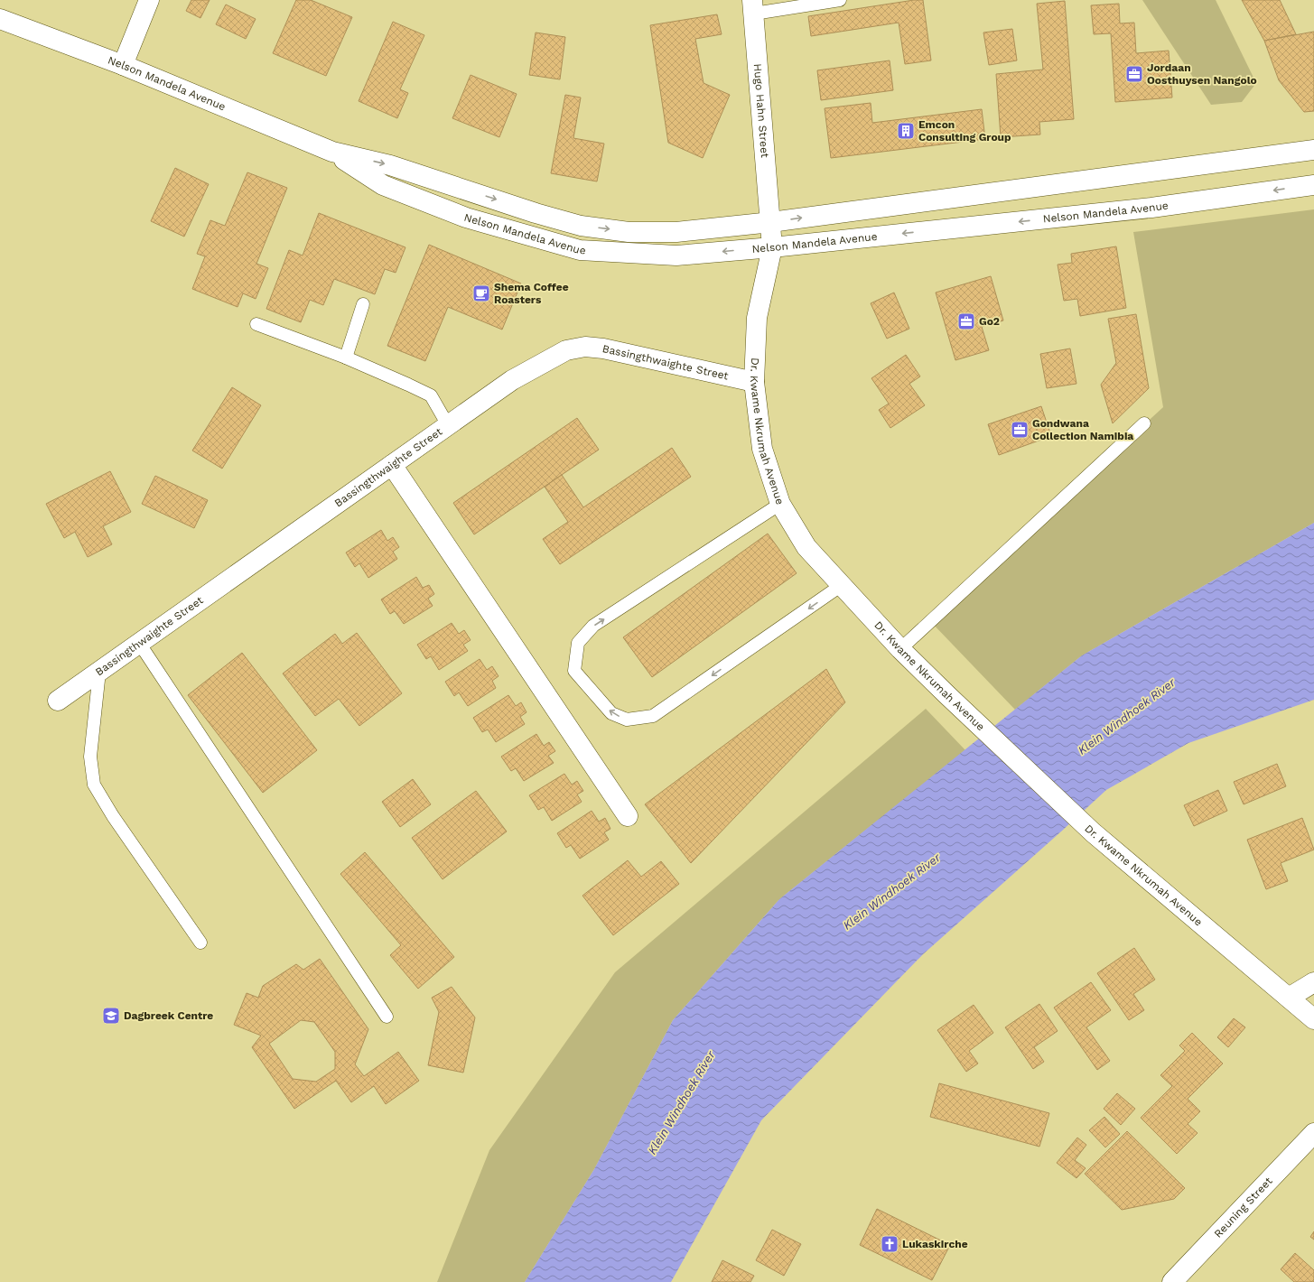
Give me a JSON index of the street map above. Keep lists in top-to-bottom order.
{
  "streets": {
    "street": [
      "Nelson Mandela Avenue",
      "Hugo Hahn Street",
      "Bassingthwaighte Street",
      "Dr. Kwame Nkrumah Avenue",
      "Reuning Street"
    ]
  },
  "crossings": [
    ["Nelson Mandela Avenue", "Hugo Hahn Street"],
    ["Nelson Mandela Avenue", "Dr. Kwame Nkrumah Avenue"],
    ["Hugo Hahn Street", "Dr. Kwame Nkrumah Avenue"],
    ["Bassingthwaighte Street", "Dr. Kwame Nkrumah Avenue"]
  ],
  "water": ["Klein Windhoek River"],
  "places": {
    "office": ["Jordaan Oosthuysen Nangolo", "Go2", "Gondwana Collection Namibia"],
    "building": ["Emcon Consulting Group"],
    "cafe": ["Shema Coffee Roasters"],
    "school or university": ["Dagbreek Centre"],
    "church": ["Lukaskirche"]
  }
}
